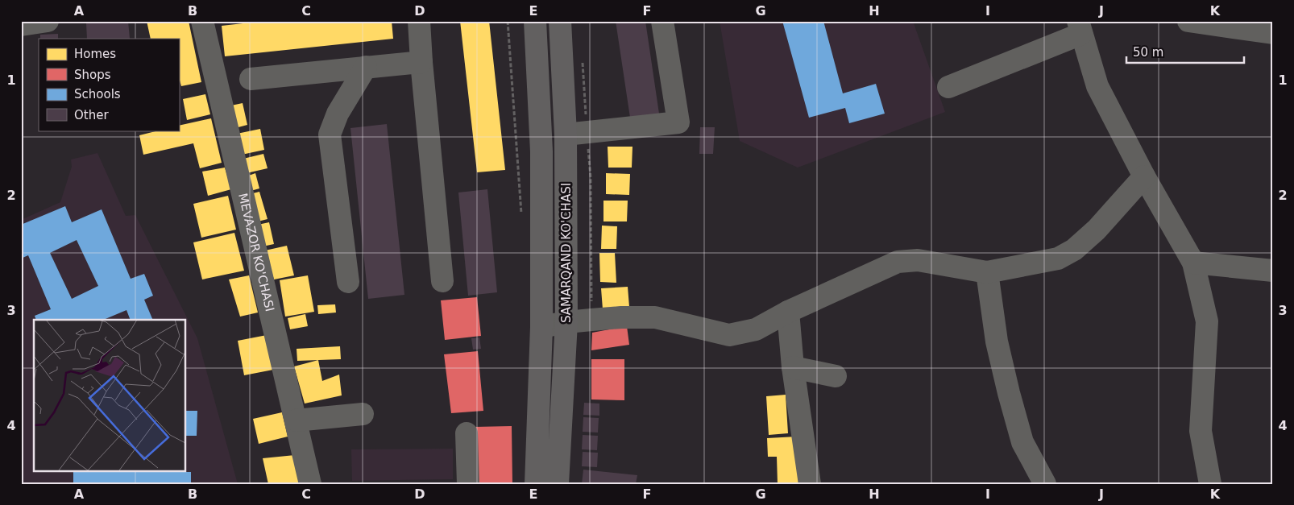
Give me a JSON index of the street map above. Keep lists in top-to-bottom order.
{
  "streets": {
    "main road": ["SAMARQAND KO'CHASI"],
    "street": ["MEVAZOR KO'CHASI"]
  },
  "legend": [
    "Homes",
    "Shops",
    "Schools",
    "Other"
  ],
  "scale_bar": "50 m",
  "grid": {
    "columns": [
      "A",
      "B",
      "C",
      "D",
      "E",
      "F",
      "G",
      "H",
      "I",
      "J",
      "K"
    ],
    "rows": [
      "1",
      "2",
      "3",
      "4"
    ]
  }
}
